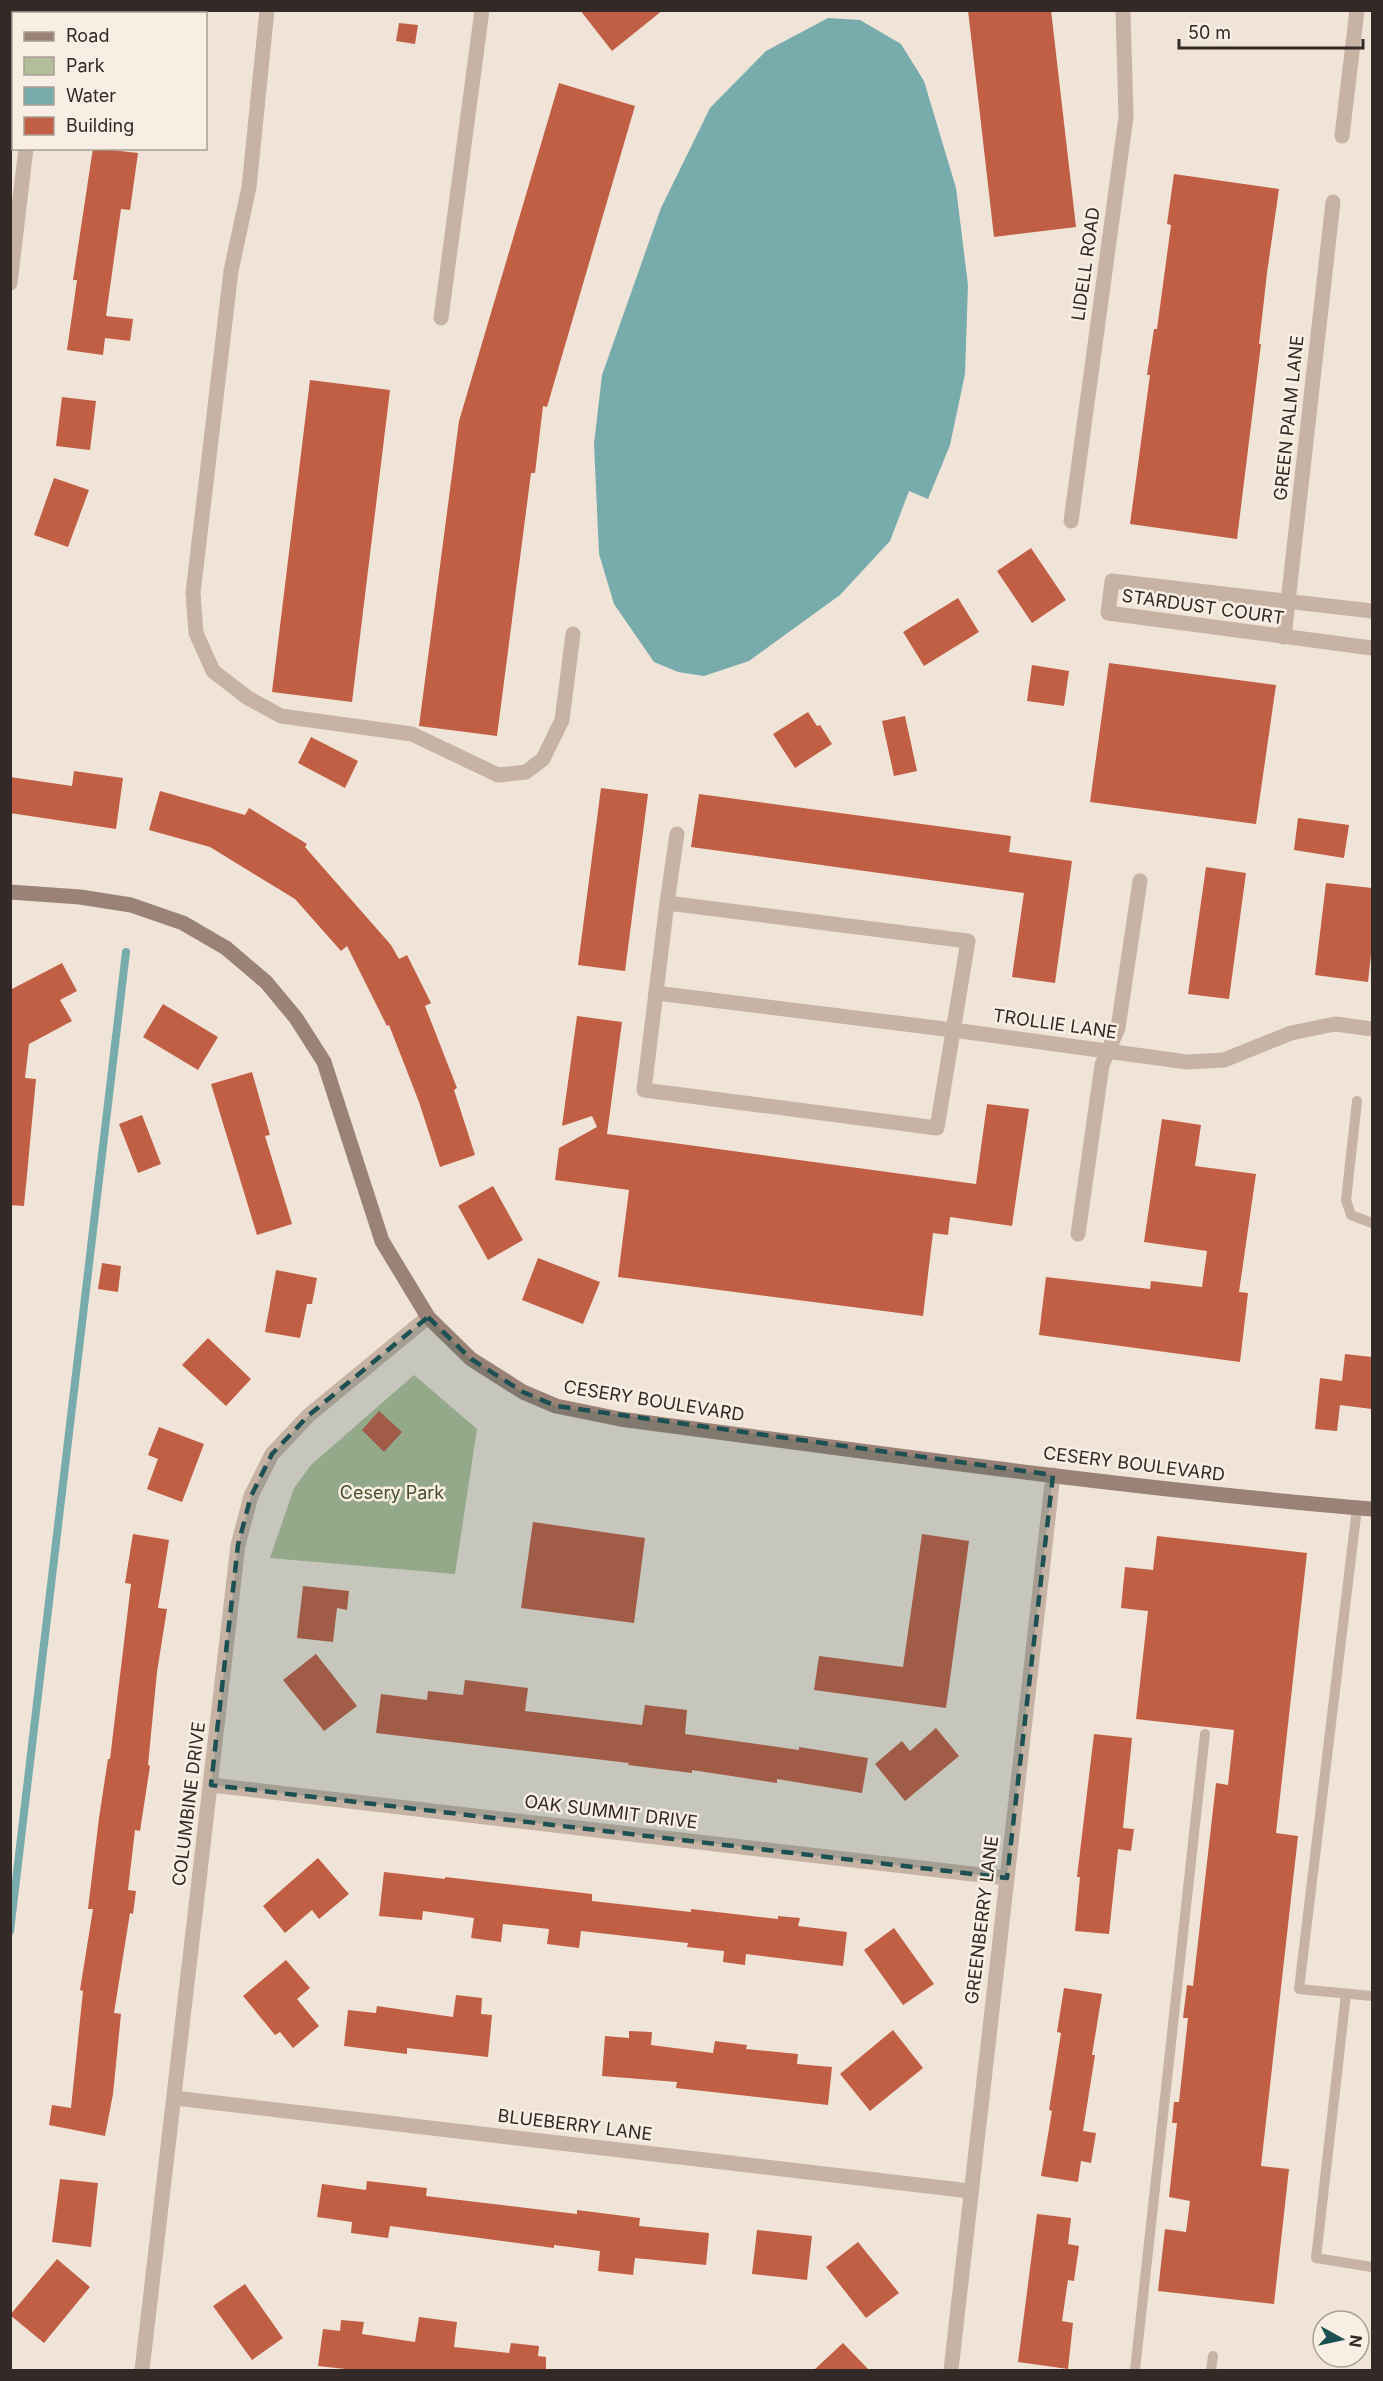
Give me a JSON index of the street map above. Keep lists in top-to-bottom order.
{
  "streets": {
    "main road": ["CESERY BOULEVARD"],
    "street": [
      "LIDELL ROAD",
      "GREEN PALM LANE",
      "STARDUST COURT",
      "TROLLIE LANE",
      "COLUMBINE DRIVE",
      "OAK SUMMIT DRIVE",
      "GREENBERRY LANE",
      "BLUEBERRY LANE"
    ]
  },
  "crossings": [
    ["GREEN PALM LANE", "STARDUST COURT"],
    ["CESERY BOULEVARD", "COLUMBINE DRIVE"],
    ["CESERY BOULEVARD", "GREENBERRY LANE"],
    ["COLUMBINE DRIVE", "OAK SUMMIT DRIVE"],
    ["COLUMBINE DRIVE", "BLUEBERRY LANE"],
    ["OAK SUMMIT DRIVE", "GREENBERRY LANE"],
    ["GREENBERRY LANE", "BLUEBERRY LANE"]
  ],
  "parks": ["Cesery Park"],
  "legend": [
    "Road",
    "Park",
    "Water",
    "Building"
  ],
  "scale_bar": "50 m",
  "north": "right"
}
